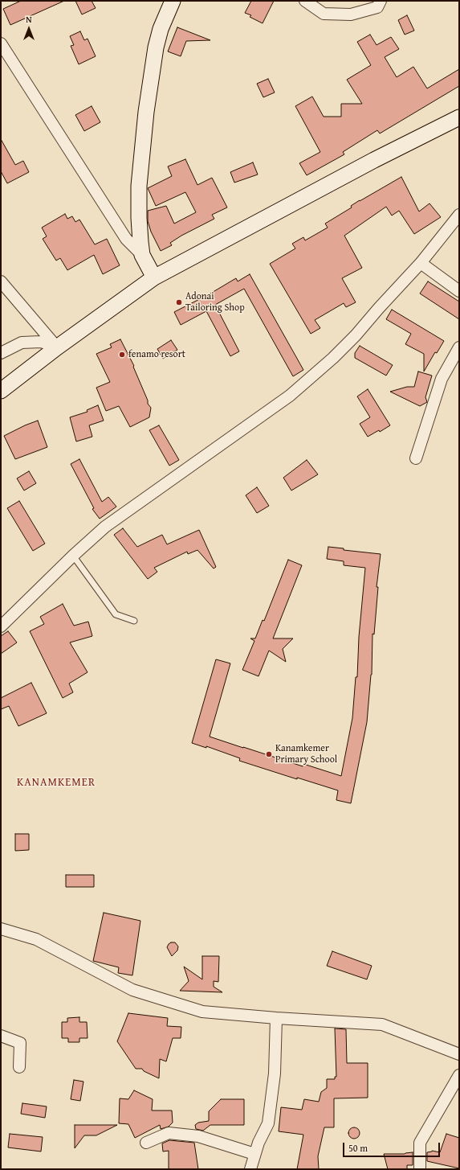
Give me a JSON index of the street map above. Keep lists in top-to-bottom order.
{
  "districts": ["KANAMKEMER"],
  "places": ["Adonai Tailoring Shop", "fenamo resort", "Kanamkemer Primary School"],
  "scale_bar": "50 m",
  "north": "top"
}
